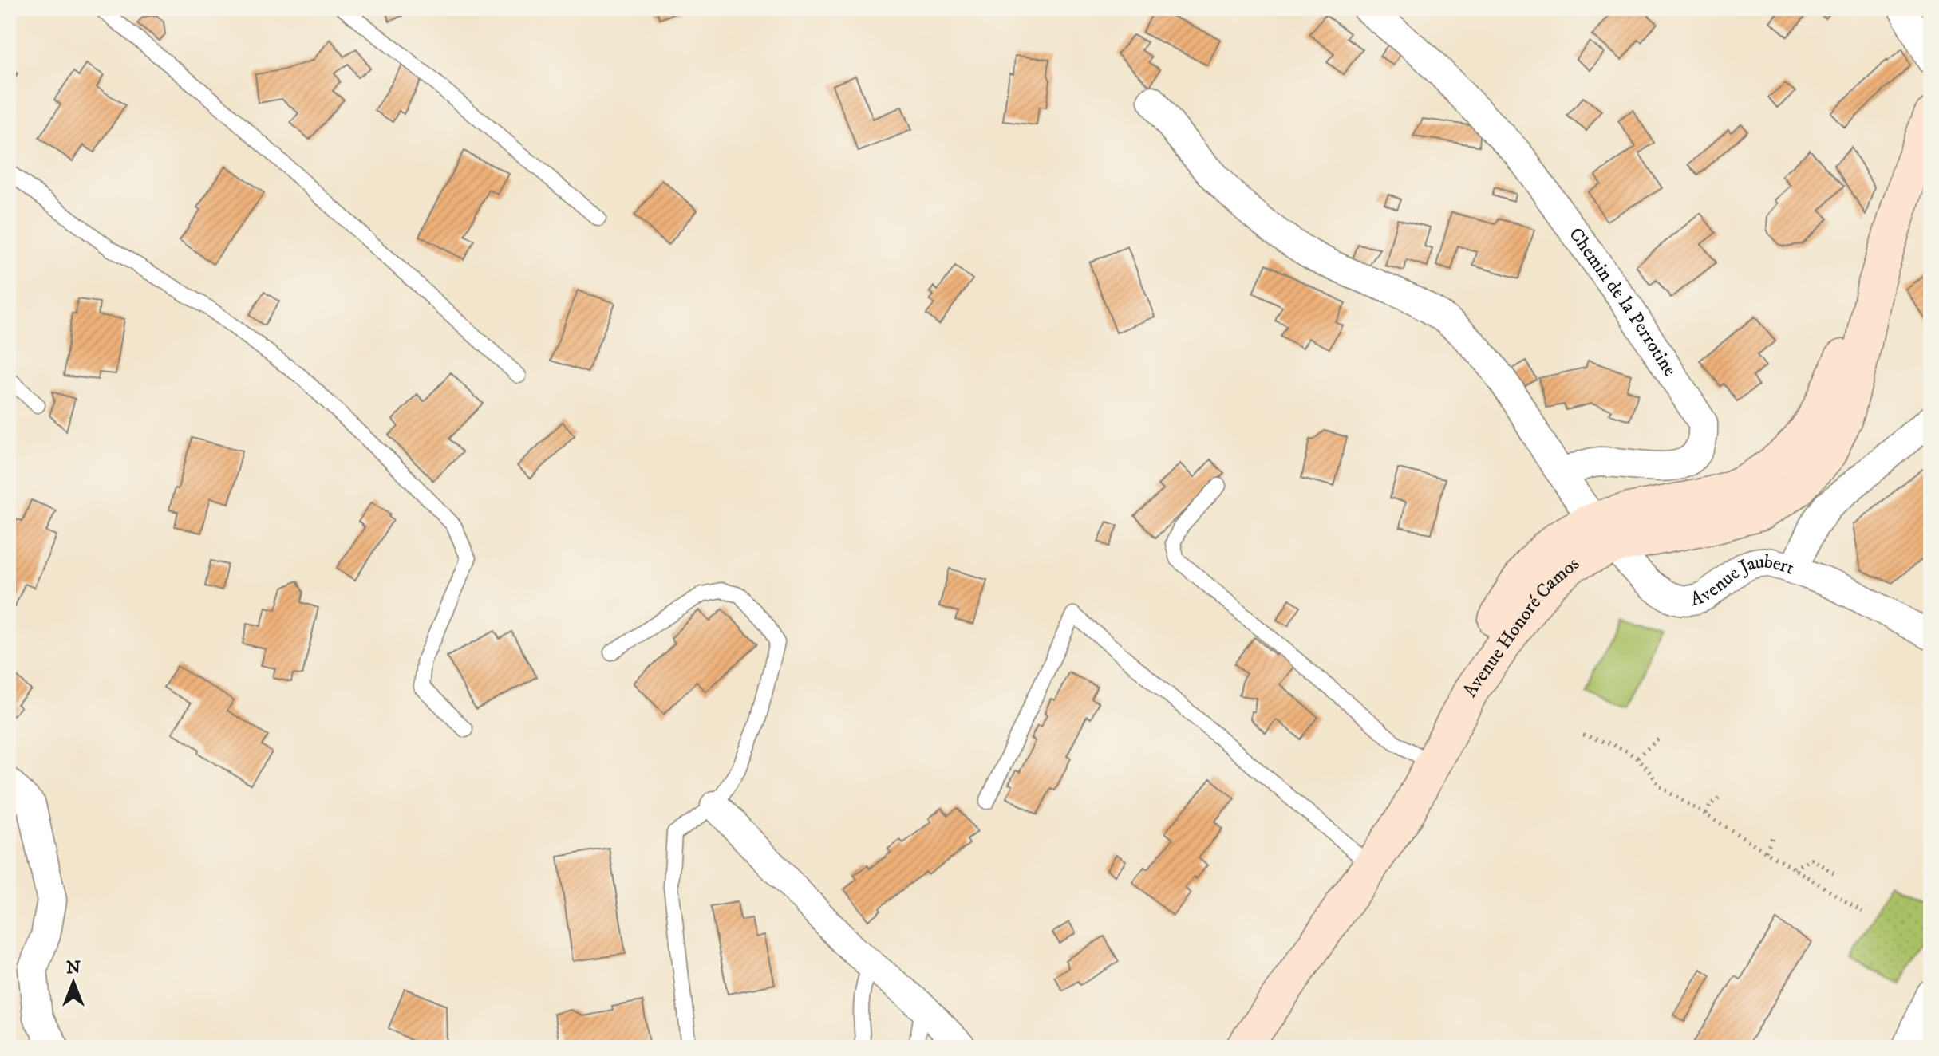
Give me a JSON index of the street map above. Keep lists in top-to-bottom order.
{
  "streets": {
    "street": ["Chemin de la Perrotine", "Avenue Jaubert", "Avenue Honoré Camos"]
  },
  "crossings": [
    ["Avenue Jaubert", "Avenue Honoré Camos"]
  ],
  "north": "top"
}
